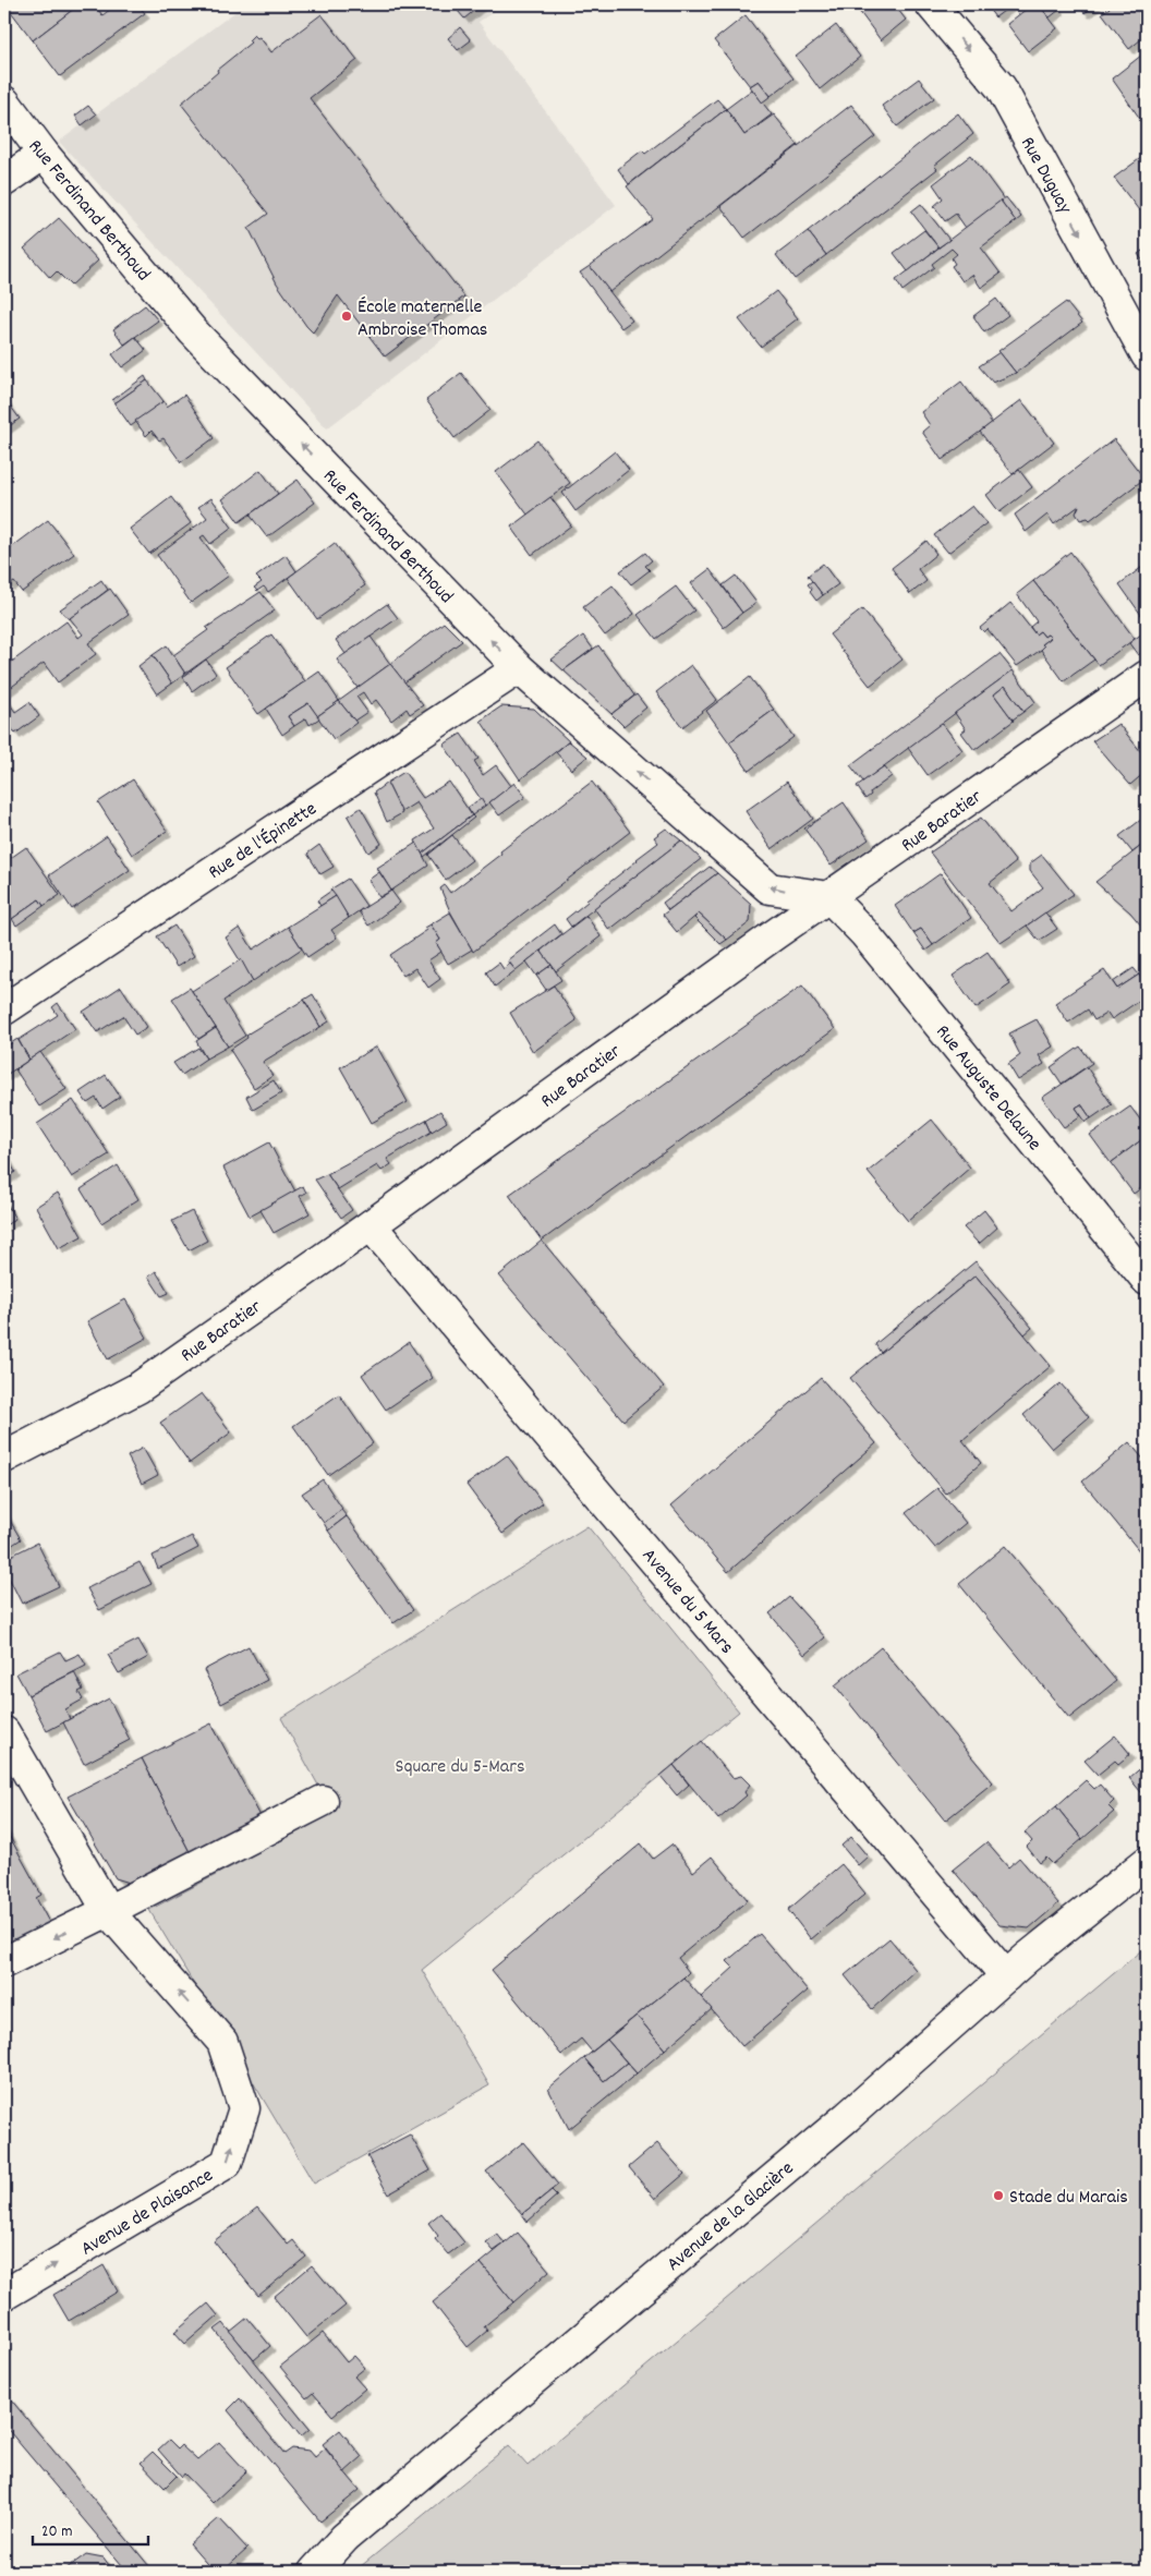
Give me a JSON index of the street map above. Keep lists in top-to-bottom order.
{
  "streets": {
    "street": [
      "Rue Duguay",
      "Rue Ferdinand Berthoud",
      "Rue Baratier",
      "Rue de l'Épinette",
      "Rue Auguste Delaune",
      "Avenue du 5 Mars",
      "Avenue de Plaisance",
      "Avenue de la Glacière"
    ]
  },
  "crossings": [
    ["Rue Ferdinand Berthoud", "Rue Baratier"],
    ["Rue Ferdinand Berthoud", "Rue de l'Épinette"],
    ["Rue Ferdinand Berthoud", "Rue Auguste Delaune"],
    ["Rue Baratier", "Rue Auguste Delaune"],
    ["Rue Baratier", "Avenue du 5 Mars"],
    ["Avenue du 5 Mars", "Avenue de la Glacière"]
  ],
  "one_way": ["Rue Duguay", "Rue Ferdinand Berthoud"],
  "parks": ["Square du 5-Mars"],
  "places": ["École maternelle Ambroise Thomas", "Stade du Marais"],
  "scale_bar": "20 m"
}
